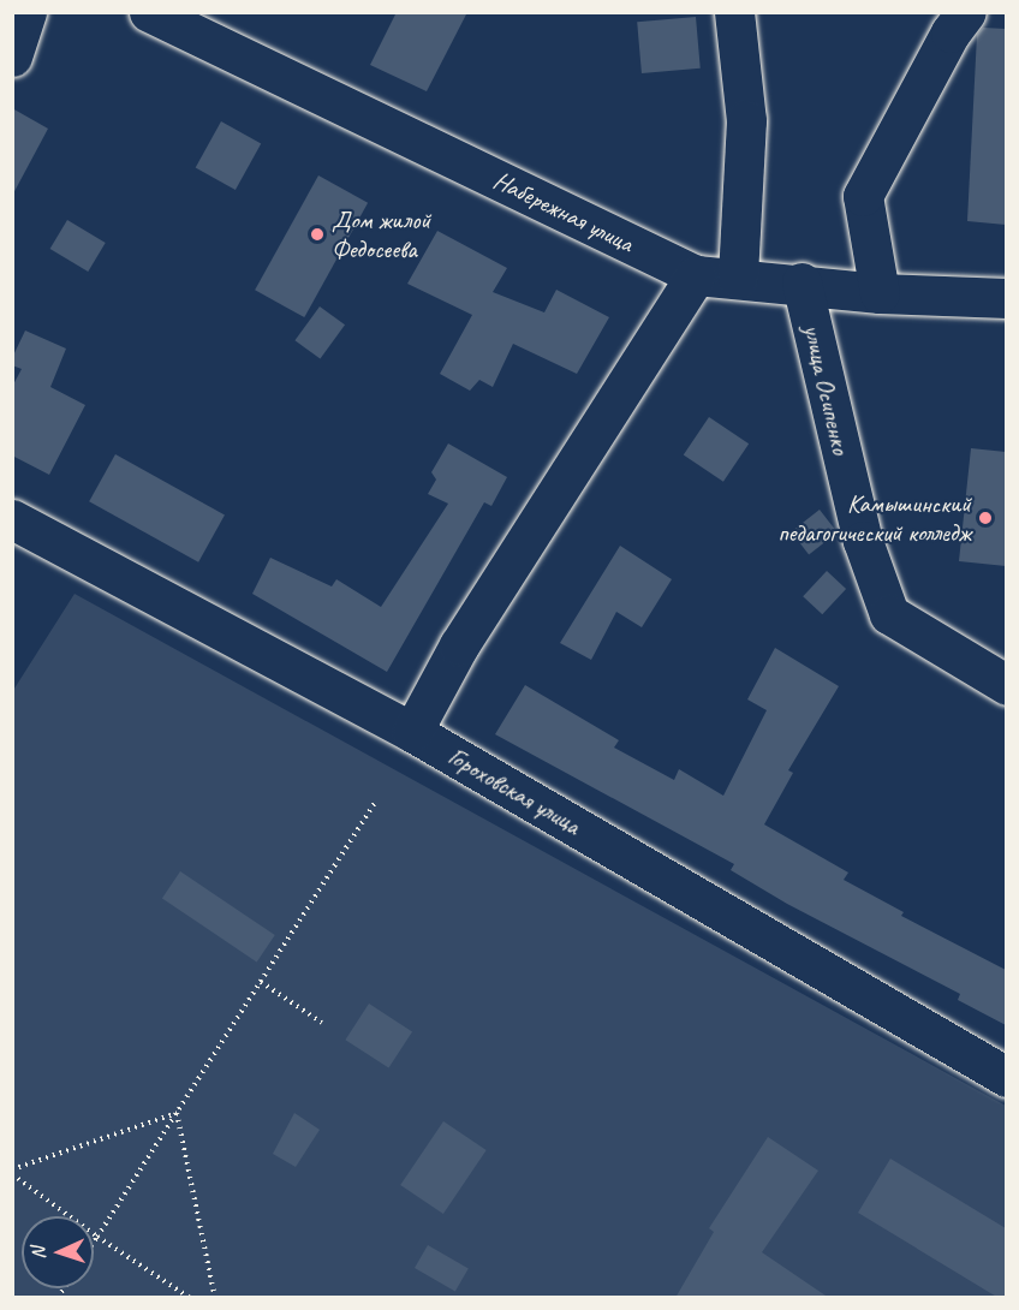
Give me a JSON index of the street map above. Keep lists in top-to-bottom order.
{
  "streets": {
    "street": ["Набережная улица", "улица Осипенко", "Гороховская улица"]
  },
  "crossings": [
    ["Набережная улица", "улица Осипенко"]
  ],
  "places": ["Дом жилой Федосеева", "Камышинский педагогический колледж"],
  "north": "left"
}
